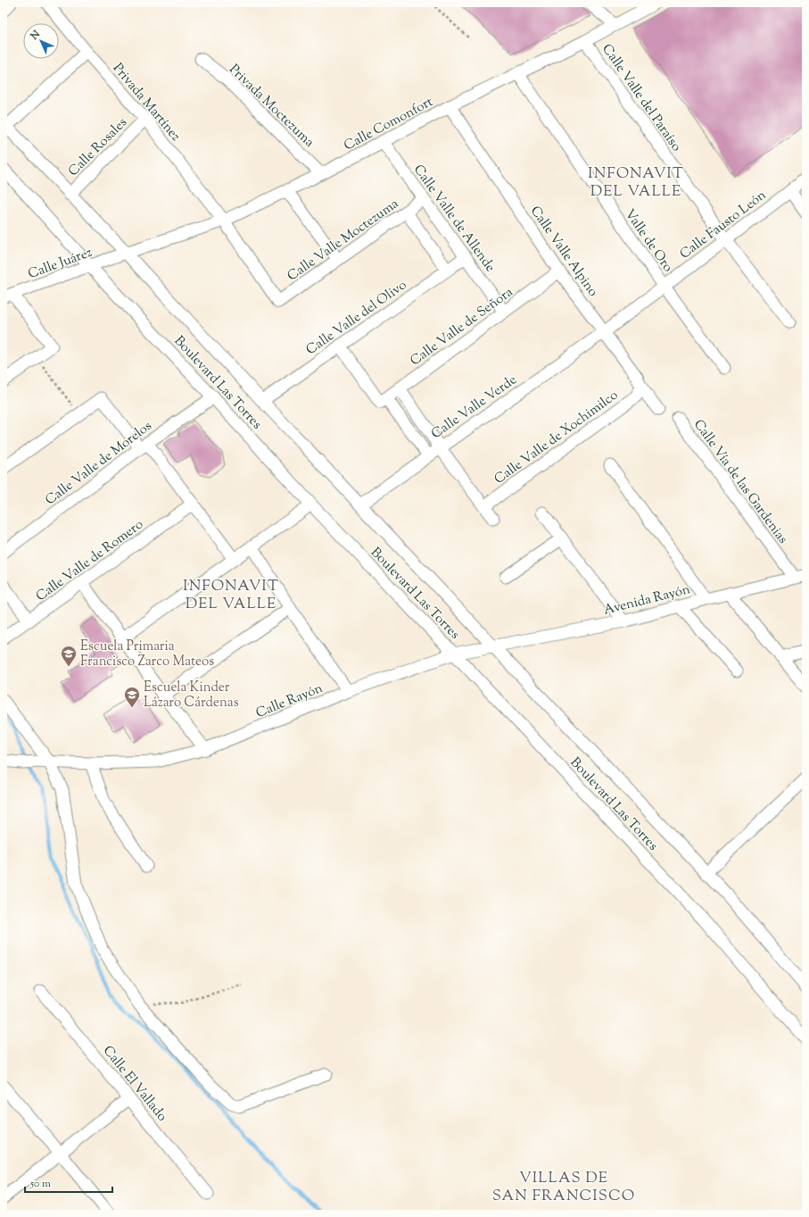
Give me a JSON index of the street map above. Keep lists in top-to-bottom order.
{
  "streets": {
    "street": [
      "Calle Valle del Paraíso",
      "Privada Martínez",
      "Privada Moctezuma",
      "Calle Comonfort",
      "Calle Rosales",
      "Calle Valle de Allende",
      "Calle Fausto León",
      "Calle Valle Moctezuma",
      "Valle de Oro",
      "Calle Valle Alpino",
      "Calle Juárez",
      "Calle Valle del Olivo",
      "Calle Valle de Señora",
      "Boulevard Las Torres",
      "Calle Valle Verde",
      "Calle Valle de Xochimilco",
      "Calle Valle de Morelos",
      "Calle Vía de las Gardenias",
      "Calle Valle de Romero",
      "Avenida Rayón",
      "Calle Rayón",
      "Calle El Vallado"
    ]
  },
  "crossings": [
    ["Calle Valle del Paraíso", "Calle Comonfort"],
    ["Calle Valle del Paraíso", "Calle Fausto León"],
    ["Privada Martínez", "Calle Comonfort"],
    ["Privada Martínez", "Calle Rosales"],
    ["Privada Martínez", "Calle Valle Moctezuma"],
    ["Privada Moctezuma", "Calle Comonfort"],
    ["Calle Comonfort", "Calle Valle de Allende"],
    ["Calle Comonfort", "Valle de Oro"],
    ["Calle Comonfort", "Calle Valle Alpino"],
    ["Calle Comonfort", "Calle Juárez"],
    ["Calle Comonfort", "Boulevard Las Torres"],
    ["Calle Rosales", "Boulevard Las Torres"],
    ["Calle Valle de Allende", "Calle Valle Moctezuma"],
    ["Calle Valle de Allende", "Calle Valle del Olivo"],
    ["Calle Valle de Allende", "Calle Valle de Señora"],
    ["Calle Fausto León", "Valle de Oro"],
    ["Calle Fausto León", "Calle Valle Alpino"],
    ["Calle Fausto León", "Calle Valle Verde"],
    ["Calle Valle Alpino", "Calle Valle de Señora"],
    ["Calle Valle Alpino", "Calle Valle Verde"],
    ["Calle Valle Alpino", "Calle Valle de Xochimilco"],
    ["Calle Juárez", "Boulevard Las Torres"],
    ["Calle Valle del Olivo", "Boulevard Las Torres"],
    ["Boulevard Las Torres", "Calle Valle Verde"],
    ["Boulevard Las Torres", "Calle Valle de Morelos"],
    ["Boulevard Las Torres", "Avenida Rayón"],
    ["Boulevard Las Torres", "Calle Rayón"],
    ["Calle Vía de las Gardenias", "Avenida Rayón"],
    ["Avenida Rayón", "Calle Rayón"]
  ],
  "districts": ["INFONAVIT DEL VALLE", "INFONAVIT DEL VALLE", "VILLAS DE SAN FRANCISCO"],
  "places": {
    "school or university": ["Escuela Primaria Francisco Zarco Mateos", "Escuela Kinder Lázaro Cárdenas"]
  },
  "scale_bar": "50 m",
  "north": "top left"
}
